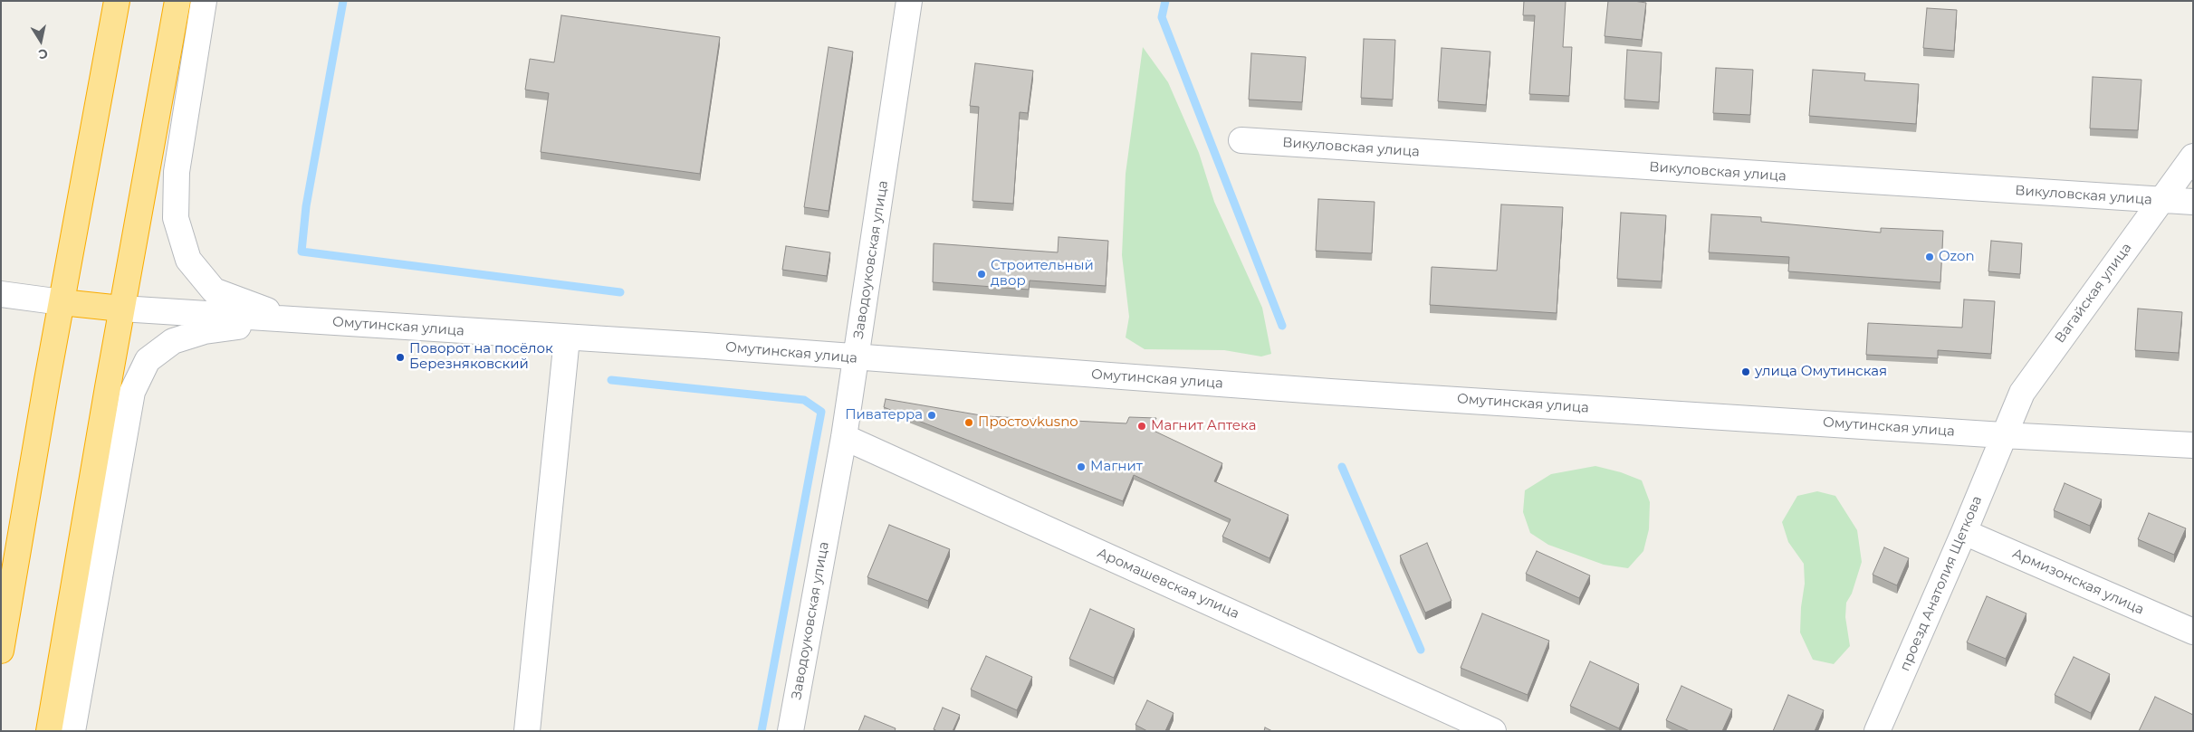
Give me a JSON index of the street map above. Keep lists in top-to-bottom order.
{
  "streets": {
    "street": [
      "Викуловская улица",
      "Заводоуковская улица",
      "Вагайская улица",
      "Омутинская улица",
      "Армизонская улица",
      "Аромашевская улица",
      "проезд Анатолия Щеткова"
    ]
  },
  "crossings": [
    ["Викуловская улица", "Вагайская улица"],
    ["Заводоуковская улица", "Омутинская улица"],
    ["Заводоуковская улица", "Аромашевская улица"],
    ["Вагайская улица", "Омутинская улица"],
    ["Вагайская улица", "проезд Анатолия Щеткова"],
    ["Омутинская улица", "проезд Анатолия Щеткова"],
    ["Армизонская улица", "проезд Анатолия Щеткова"]
  ],
  "places": [
    "Ozon",
    "Строительный двор",
    "Поворот на посёлок Березняковский",
    "улица Омутинская",
    "Пиватерра",
    "Простоvkusno",
    "Магнит Аптека",
    "Магнит"
  ],
  "north": "bottom"
}
